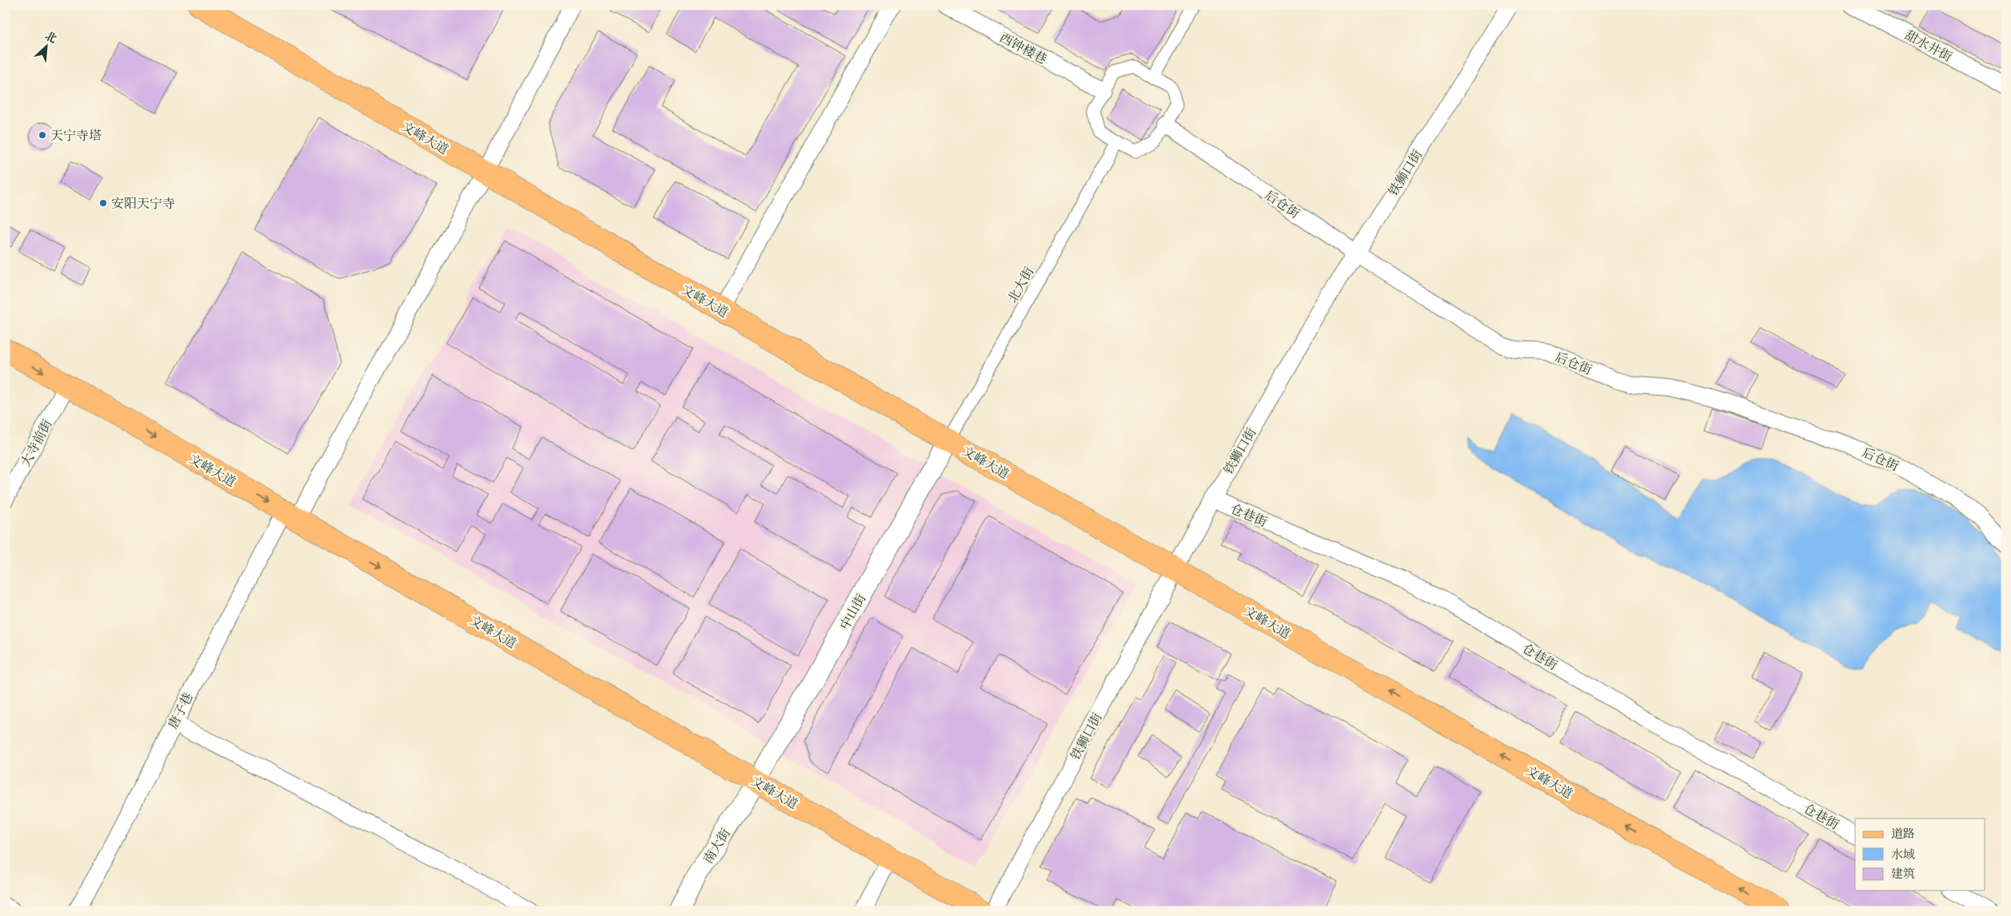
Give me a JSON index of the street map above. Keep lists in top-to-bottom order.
{
  "streets": {
    "main road": ["文峰大道"],
    "street": [
      "甜水井街",
      "西钟楼巷",
      "铁狮口街",
      "后仓街",
      "北大街",
      "大寺前街",
      "仓巷街",
      "中山街",
      "唐子巷",
      "南大街"
    ]
  },
  "crossings": [
    ["西钟楼巷", "后仓街"],
    ["西钟楼巷", "北大街"],
    ["文峰大道", "铁狮口街"],
    ["文峰大道", "北大街"],
    ["文峰大道", "大寺前街"],
    ["文峰大道", "中山街"],
    ["文峰大道", "唐子巷"],
    ["文峰大道", "南大街"],
    ["铁狮口街", "后仓街"],
    ["铁狮口街", "仓巷街"],
    ["后仓街", "北大街"],
    ["北大街", "中山街"],
    ["中山街", "南大街"]
  ],
  "places": ["天宁寺塔", "安阳天宁寺"],
  "legend": ["道路", "水域", "建筑"],
  "north": "top right"
}
